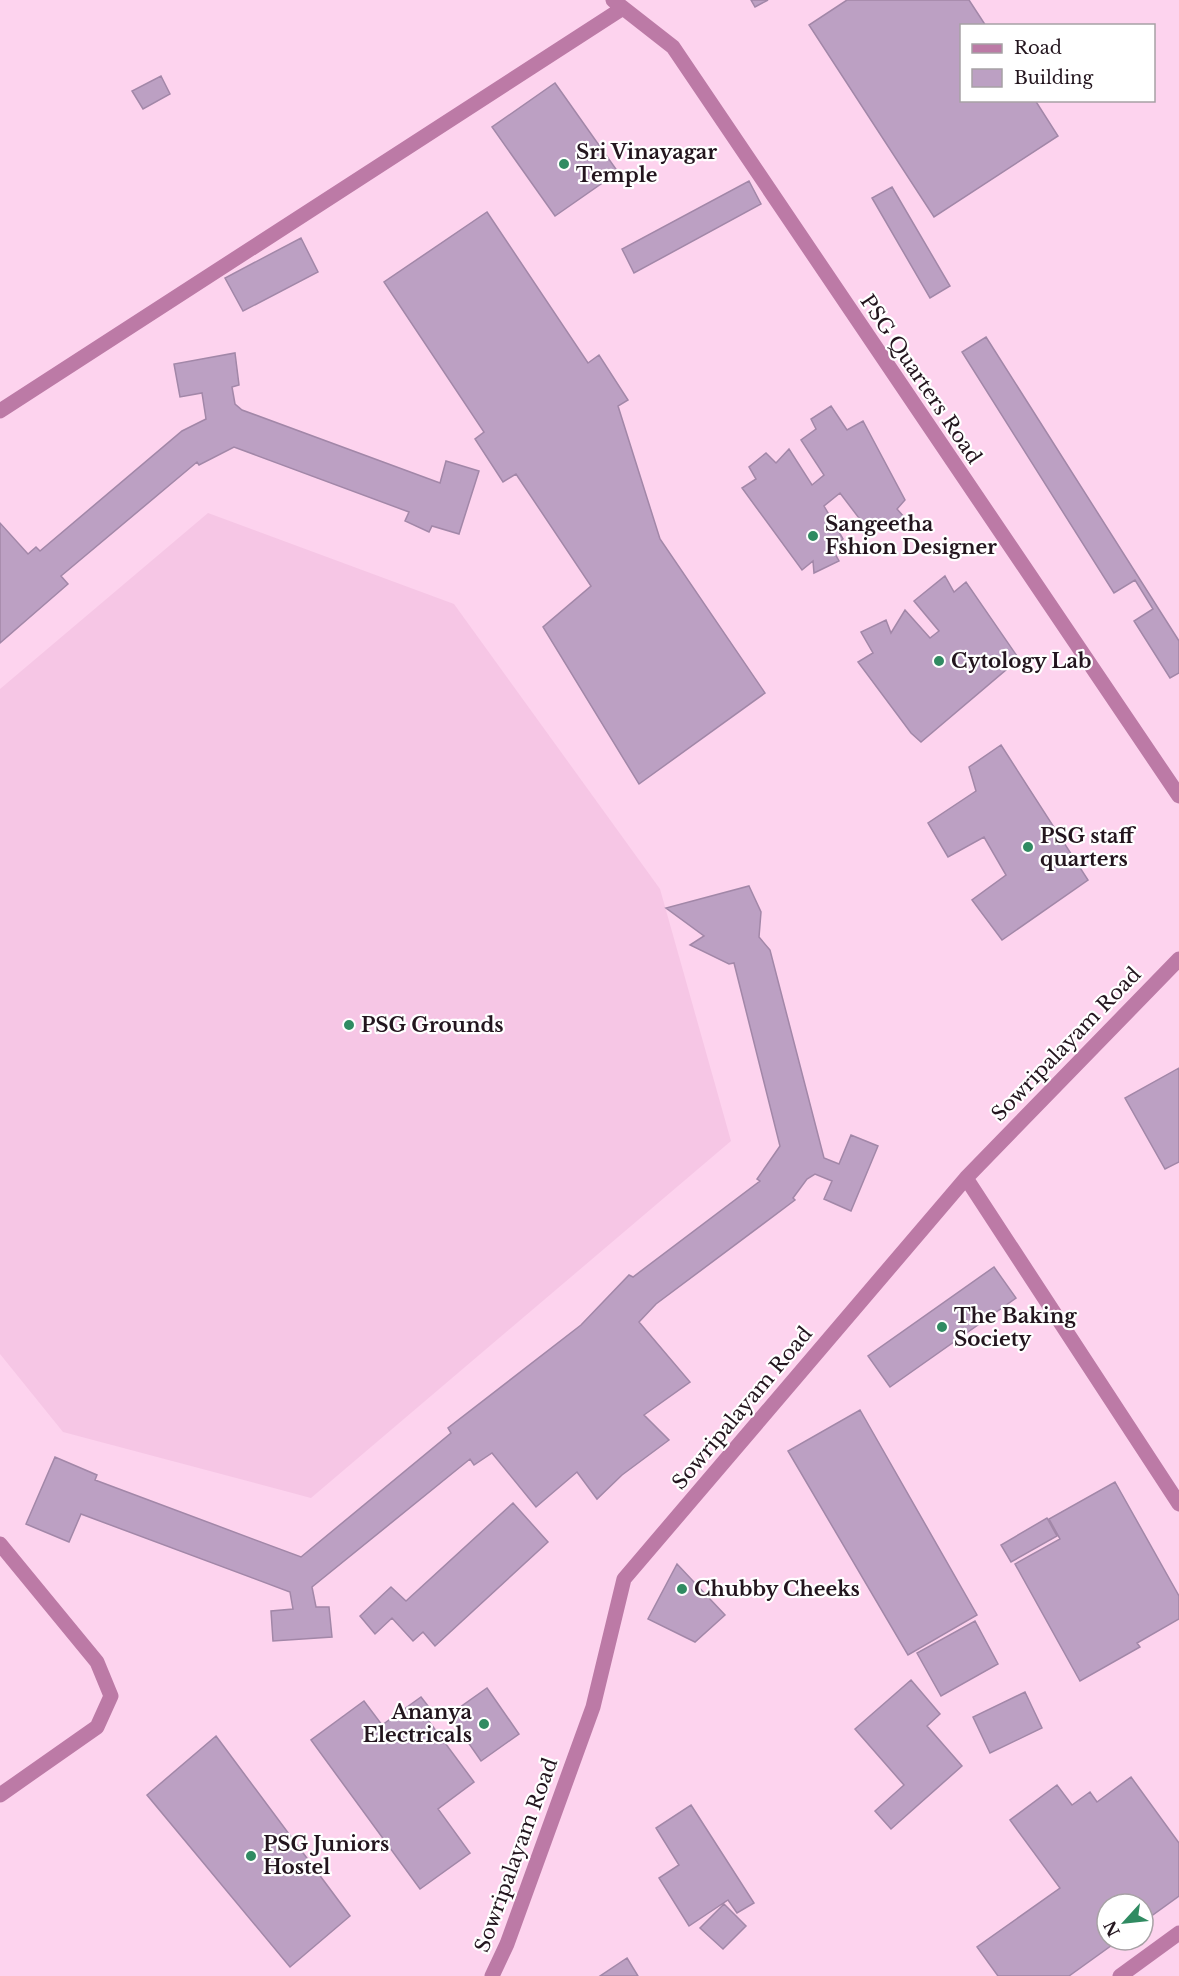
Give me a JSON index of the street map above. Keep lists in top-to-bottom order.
{
  "streets": {
    "street": ["PSG Quarters Road", "Sowripalayam Road"]
  },
  "places": [
    "Sri Vinayagar Temple",
    "Sangeetha Fshion Designer",
    "Cytology Lab",
    "PSG staff quarters",
    "PSG Grounds",
    "The Baking Society",
    "Chubby Cheeks",
    "Ananya Electricals",
    "PSG Juniors Hostel"
  ],
  "legend": ["Road", "Building"],
  "north": "bottom left"
}
